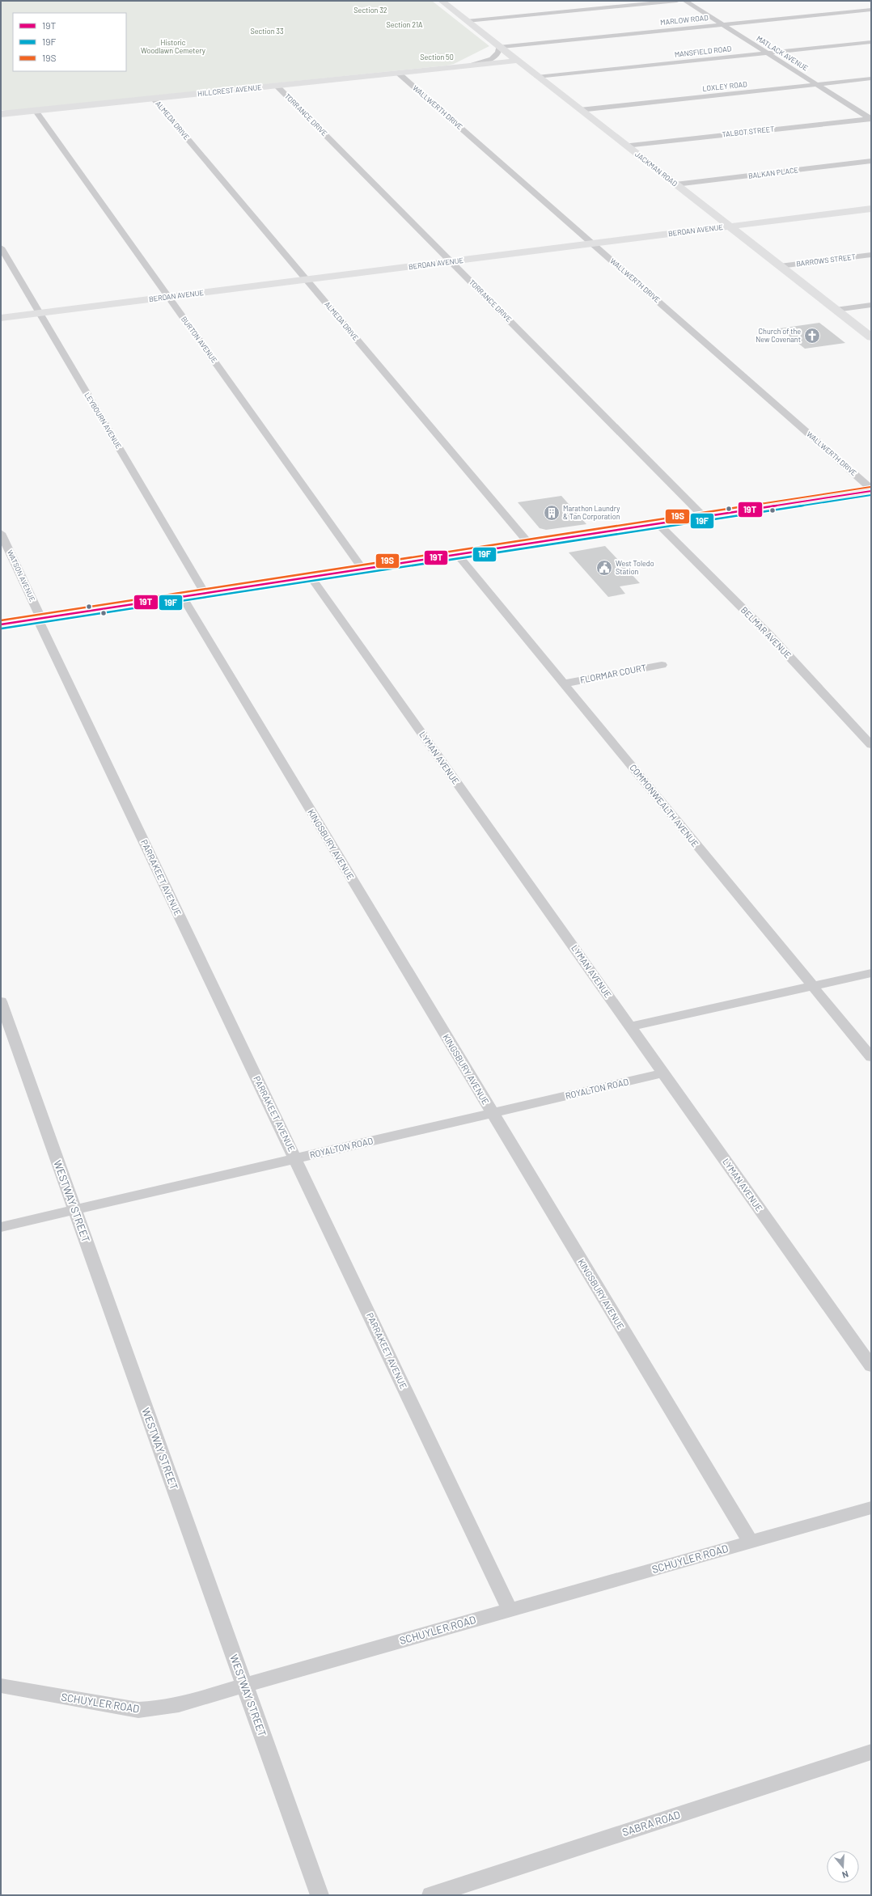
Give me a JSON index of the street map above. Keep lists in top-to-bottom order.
{
  "streets": {
    "street": [
      "MARLOW ROAD",
      "MANSFIELD ROAD",
      "MATLACK AVENUE",
      "LOXLEY ROAD",
      "HILLCREST AVENUE",
      "WALLWERTH DRIVE",
      "TORRANCE DRIVE",
      "ALMEDA DRIVE",
      "TALBOT STREET",
      "JACKMAN ROAD",
      "BALKAN PLACE",
      "BERDAN AVENUE",
      "BARROWS STREET",
      "BURTON AVENUE",
      "LEYBOURN AVENUE",
      "WATSON AVENUE",
      "BELMAR AVENUE",
      "FLORMAR COURT",
      "LYMAN AVENUE",
      "COMMONWEALTH AVENUE",
      "KINGSBURY AVENUE",
      "PARRAKEET AVENUE",
      "ROYALTON ROAD",
      "WESTWAY STREET",
      "SCHUYLER ROAD",
      "SABRA ROAD"
    ]
  },
  "crossings": [
    ["MARLOW ROAD", "MATLACK AVENUE"],
    ["MARLOW ROAD", "HILLCREST AVENUE"],
    ["MARLOW ROAD", "JACKMAN ROAD"],
    ["MANSFIELD ROAD", "MATLACK AVENUE"],
    ["MANSFIELD ROAD", "JACKMAN ROAD"],
    ["MATLACK AVENUE", "LOXLEY ROAD"],
    ["MATLACK AVENUE", "TALBOT STREET"],
    ["LOXLEY ROAD", "JACKMAN ROAD"],
    ["HILLCREST AVENUE", "WALLWERTH DRIVE"],
    ["HILLCREST AVENUE", "TORRANCE DRIVE"],
    ["HILLCREST AVENUE", "ALMEDA DRIVE"],
    ["HILLCREST AVENUE", "JACKMAN ROAD"],
    ["HILLCREST AVENUE", "BURTON AVENUE"],
    ["WALLWERTH DRIVE", "BERDAN AVENUE"],
    ["TORRANCE DRIVE", "BERDAN AVENUE"],
    ["ALMEDA DRIVE", "BERDAN AVENUE"],
    ["TALBOT STREET", "JACKMAN ROAD"],
    ["JACKMAN ROAD", "BALKAN PLACE"],
    ["JACKMAN ROAD", "BERDAN AVENUE"],
    ["JACKMAN ROAD", "BARROWS STREET"],
    ["BERDAN AVENUE", "BURTON AVENUE"],
    ["BERDAN AVENUE", "LEYBOURN AVENUE"],
    ["WATSON AVENUE", "PARRAKEET AVENUE"],
    ["FLORMAR COURT", "COMMONWEALTH AVENUE"],
    ["LYMAN AVENUE", "ROYALTON ROAD"],
    ["KINGSBURY AVENUE", "ROYALTON ROAD"],
    ["KINGSBURY AVENUE", "SCHUYLER ROAD"],
    ["PARRAKEET AVENUE", "ROYALTON ROAD"],
    ["PARRAKEET AVENUE", "SCHUYLER ROAD"],
    ["ROYALTON ROAD", "WESTWAY STREET"],
    ["WESTWAY STREET", "SCHUYLER ROAD"]
  ],
  "parks": [
    "Section 32",
    "Section 21A",
    "Section 33",
    "Historic Woodlawn Cemetery",
    "Section 50"
  ],
  "places": {
    "church": ["Church of the New Covenant"],
    "building": ["Marathon Laundry & Tan Corporation"],
    "public building": ["West Toledo Station"]
  },
  "lines": ["transit line 19S", "transit line 19T", "transit line 19F"],
  "legend": ["19T", "19F", "19S"],
  "north": "bottom"
}
